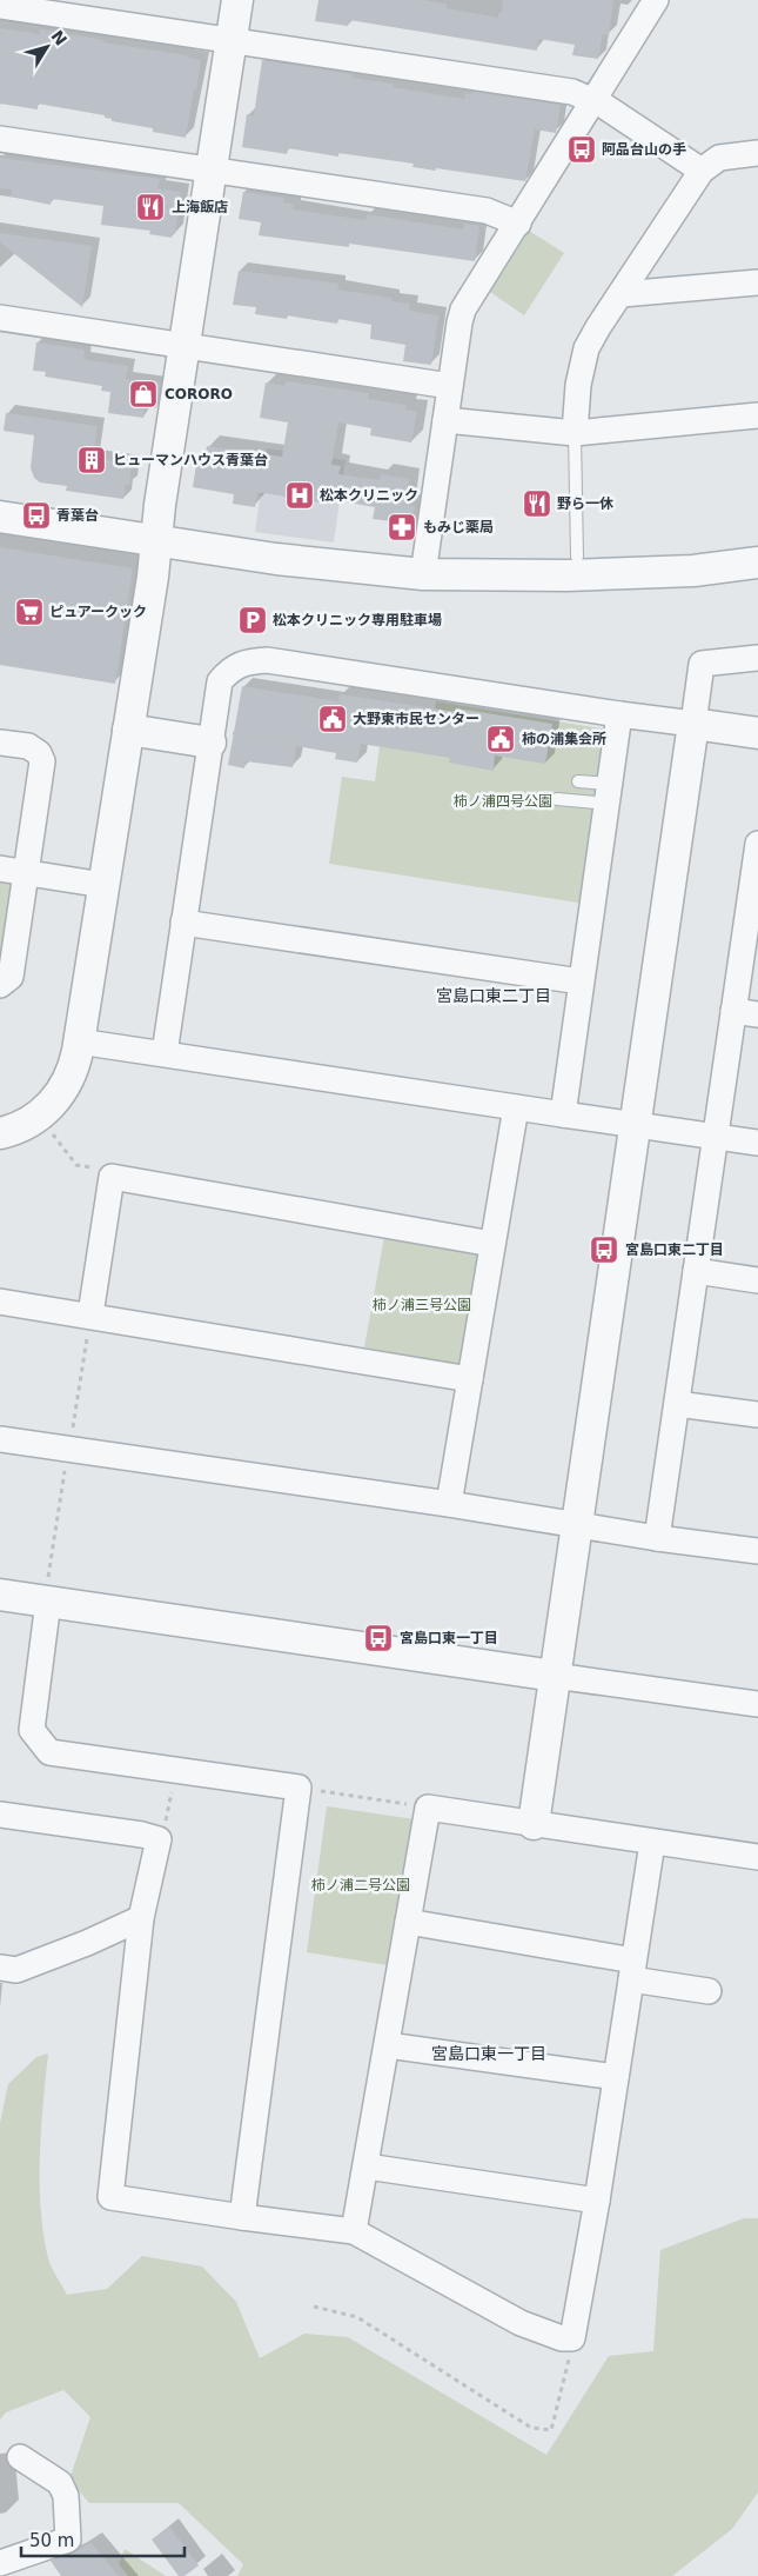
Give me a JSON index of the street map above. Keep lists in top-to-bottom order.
{
  "districts": ["宮島口東二丁目", "宮島口東一丁目"],
  "parks": ["柿ノ浦四号公園", "柿ノ浦三号公園", "柿ノ浦二号公園"],
  "places": {
    "bus stop": [
      "阿品台山の手",
      "青葉台",
      "宮島口東二丁目",
      "宮島口東一丁目"
    ],
    "restaurant": ["上海飯店", "野ら一休"],
    "shop": ["CORORO"],
    "building": ["ヒューマンハウス青葉台"],
    "hospital": ["松本クリニック"],
    "pharmacy": ["もみじ薬局"],
    "supermarket": ["ピュアークック"],
    "parking": ["松本クリニック専用駐車場"],
    "public building": ["大野東市民センター", "柿の浦集会所"]
  },
  "scale_bar": "50 m",
  "north": "top right"
}
